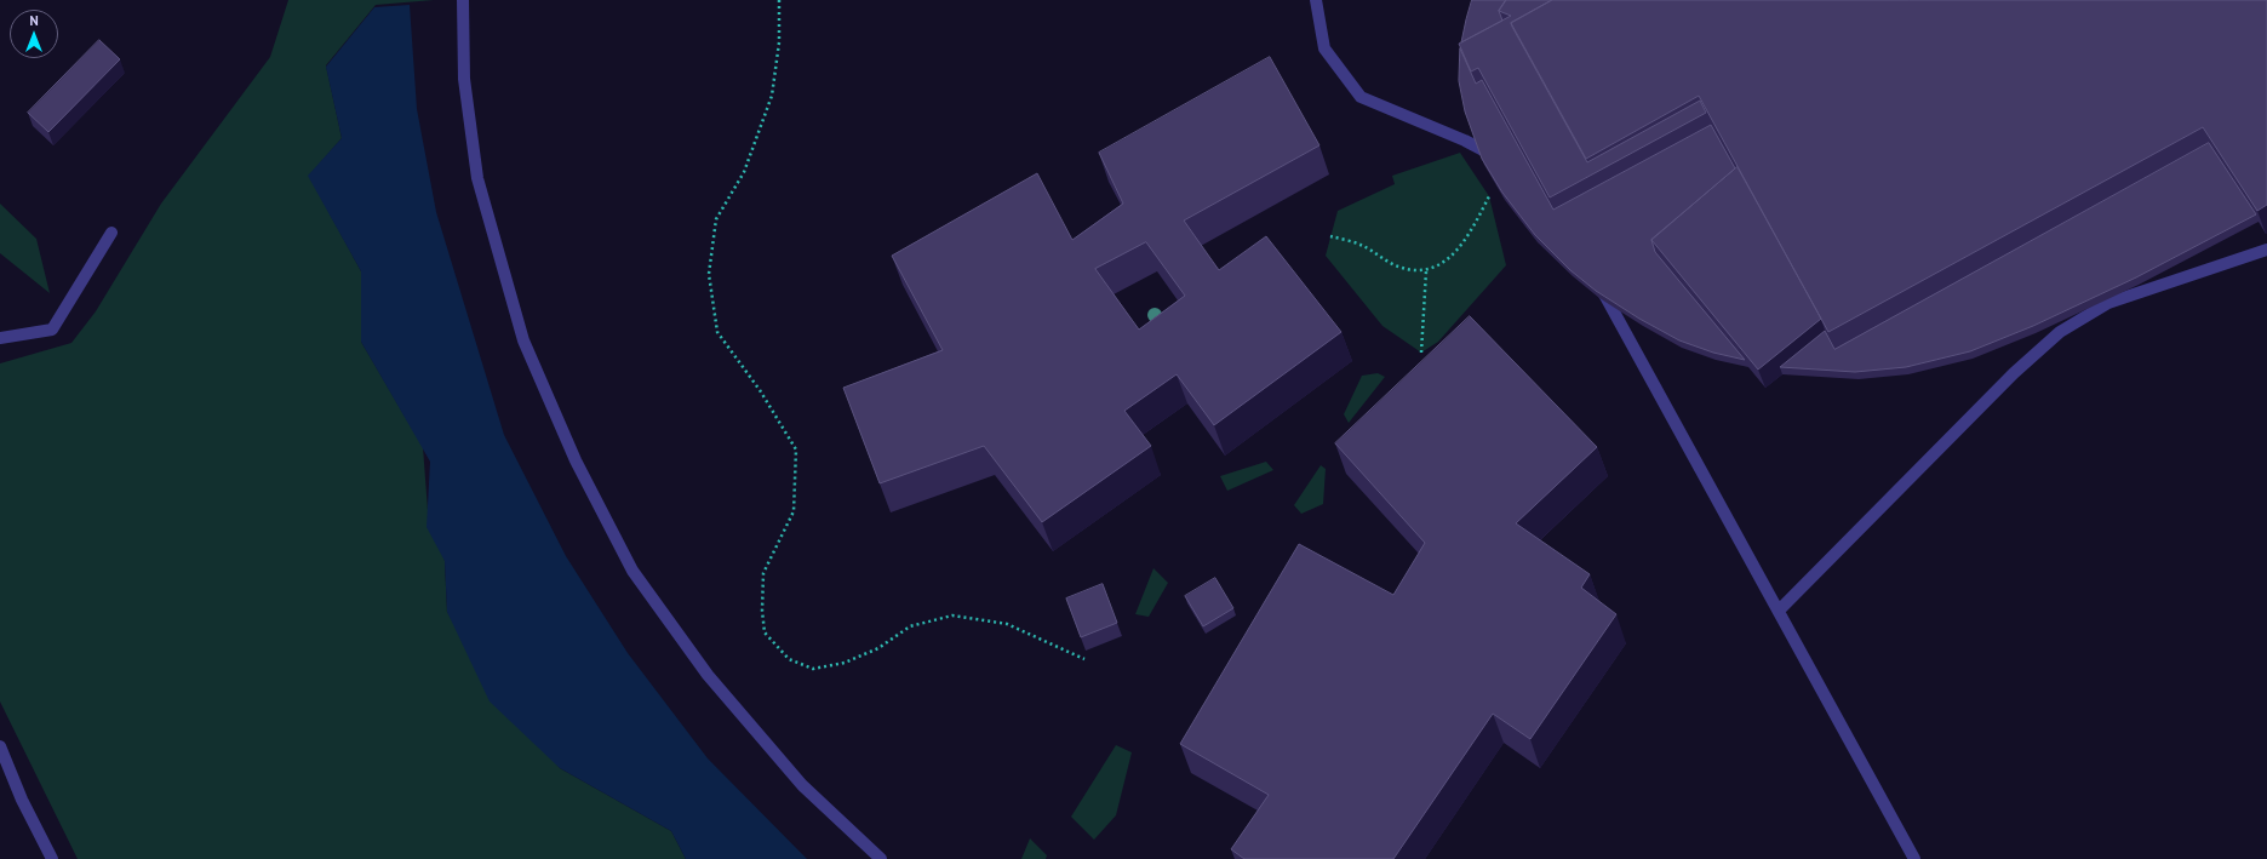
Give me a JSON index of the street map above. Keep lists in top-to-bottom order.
{
  "north": "top"
}
